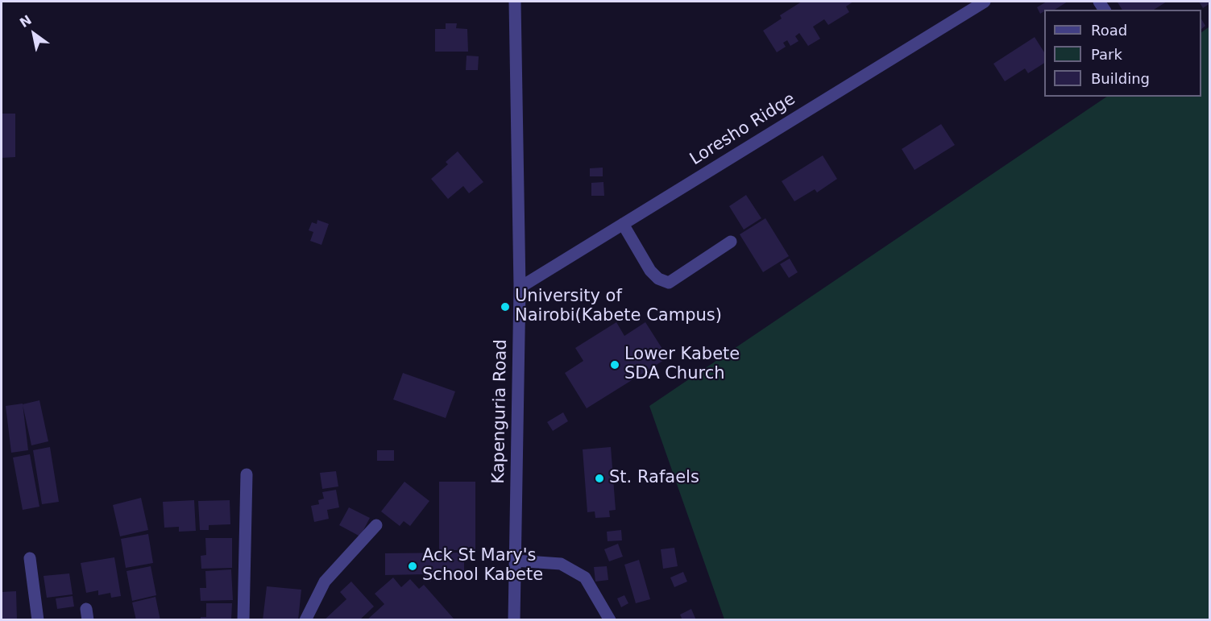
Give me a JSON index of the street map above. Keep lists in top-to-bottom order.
{
  "streets": {
    "street": ["Loresho Ridge", "Kapenguria Road"]
  },
  "crossings": [
    ["Loresho Ridge", "Kapenguria Road"]
  ],
  "places": [
    "University of Nairobi(Kabete Campus)",
    "Lower Kabete SDA Church",
    "St. Rafaels",
    "Ack St Mary's School Kabete"
  ],
  "legend": ["Road", "Park", "Building"],
  "north": "top left"
}
